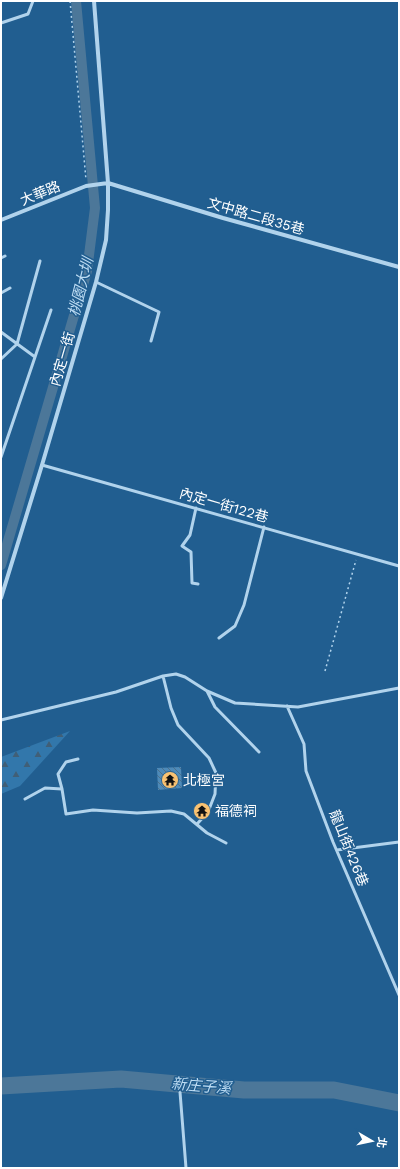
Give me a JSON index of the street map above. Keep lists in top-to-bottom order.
{
  "streets": {
    "street": ["大華路", "文中路二段35巷", "內定一街"],
    "lane": ["內定一街122巷", "龍山街426巷"]
  },
  "crossings": [
    ["大華路", "文中路二段35巷"],
    ["大華路", "內定一街"],
    ["文中路二段35巷", "內定一街"],
    ["內定一街", "內定一街122巷"]
  ],
  "water": ["桃園大圳", "新庄子溪"],
  "places": {
    "temple": ["北極宮", "福德祠"]
  },
  "north": "right"
}
